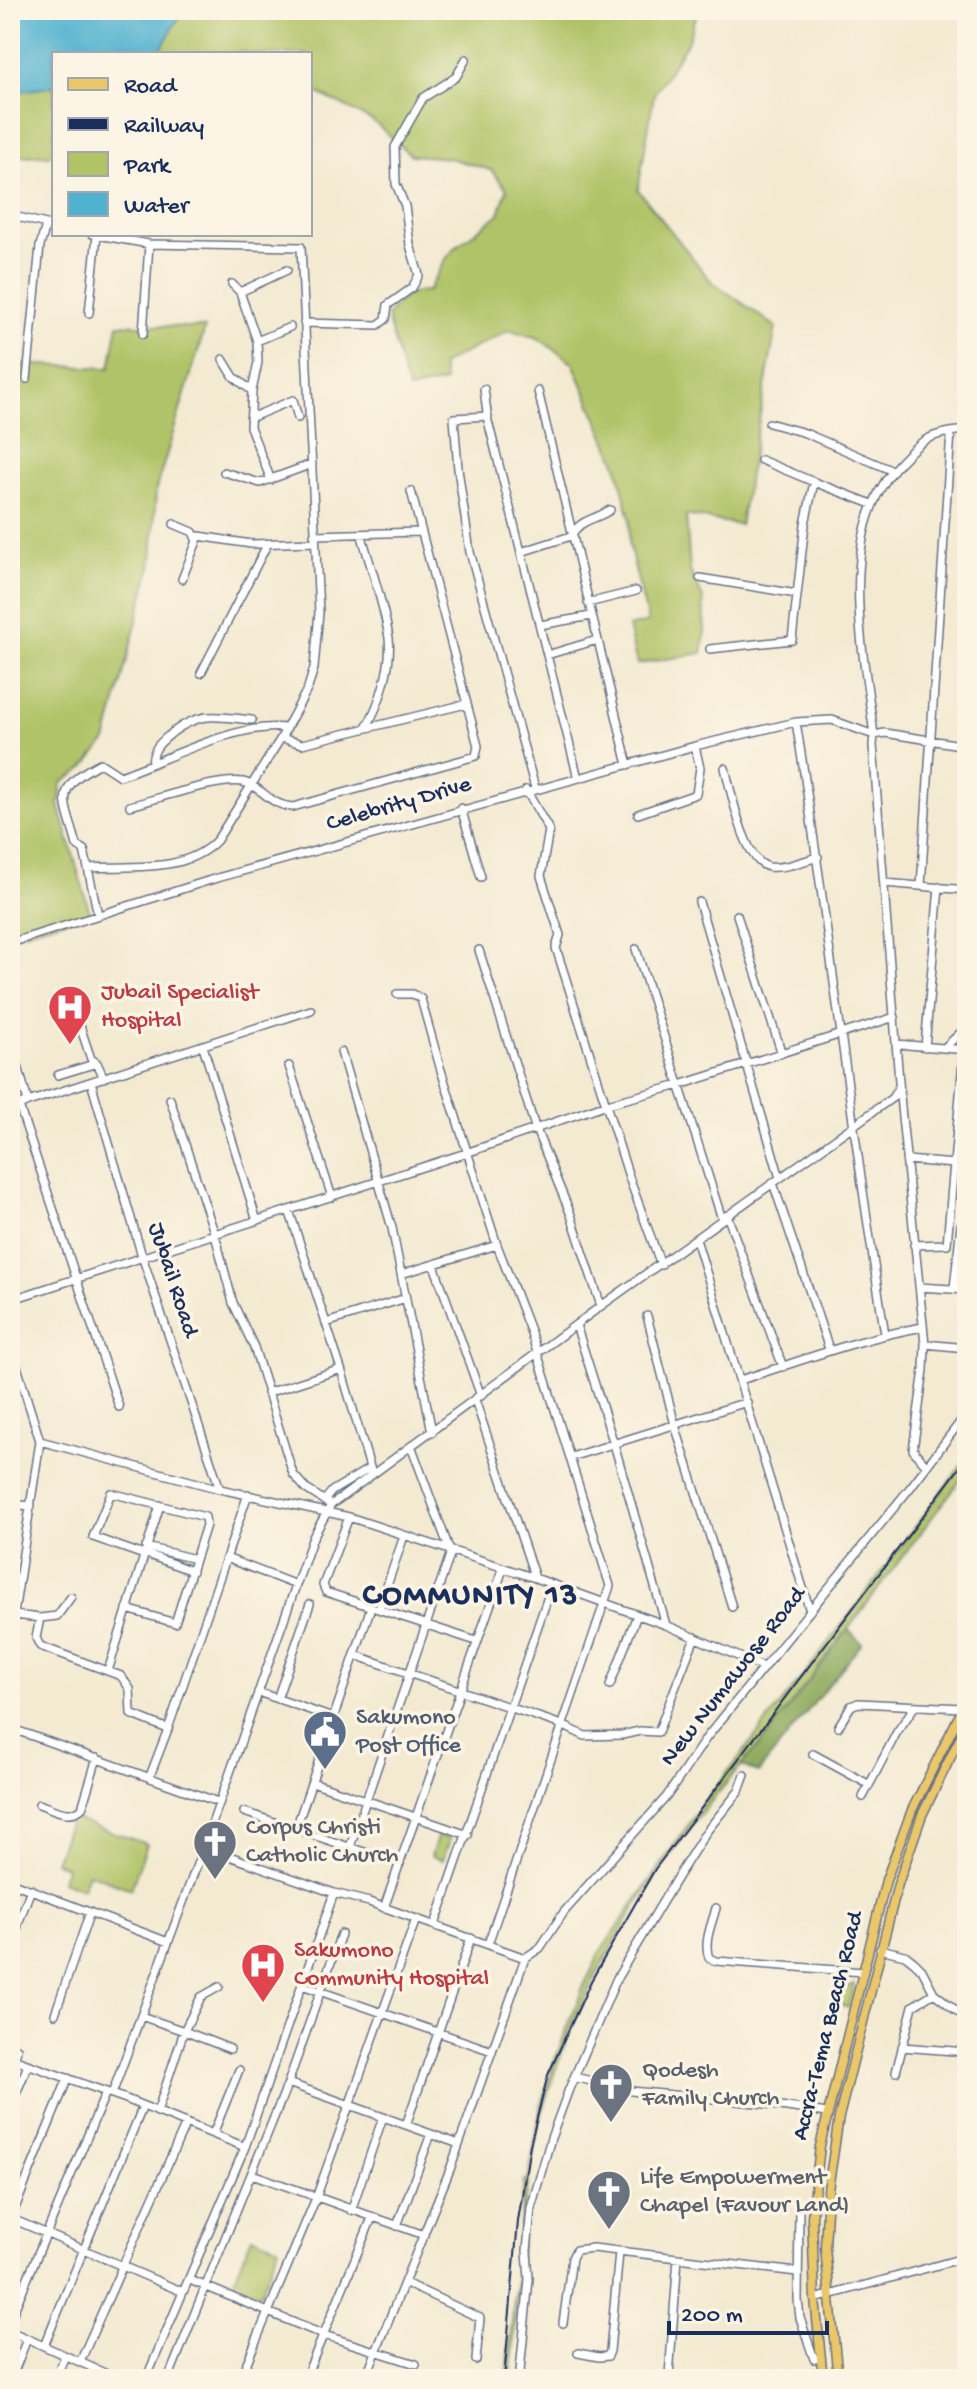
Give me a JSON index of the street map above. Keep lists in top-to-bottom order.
{
  "streets": {
    "main road": ["Accra-Tema Beach Road"],
    "street": ["Celebrity Drive", "Jubail Road", "New Numawose Road"]
  },
  "districts": ["COMMUNITY 13"],
  "places": {
    "hospital": ["Jubail Specialist Hospital", "Sakumono Community Hospital"],
    "public building": ["Sakumono Post Office"],
    "church": ["Corpus Christi Catholic Church", "Qodesh Family Church", "Life Empowerment Chapel (Favour Land)"]
  },
  "legend": [
    "Road",
    "Railway",
    "Park",
    "Water"
  ],
  "scale_bar": "200 m"
}
